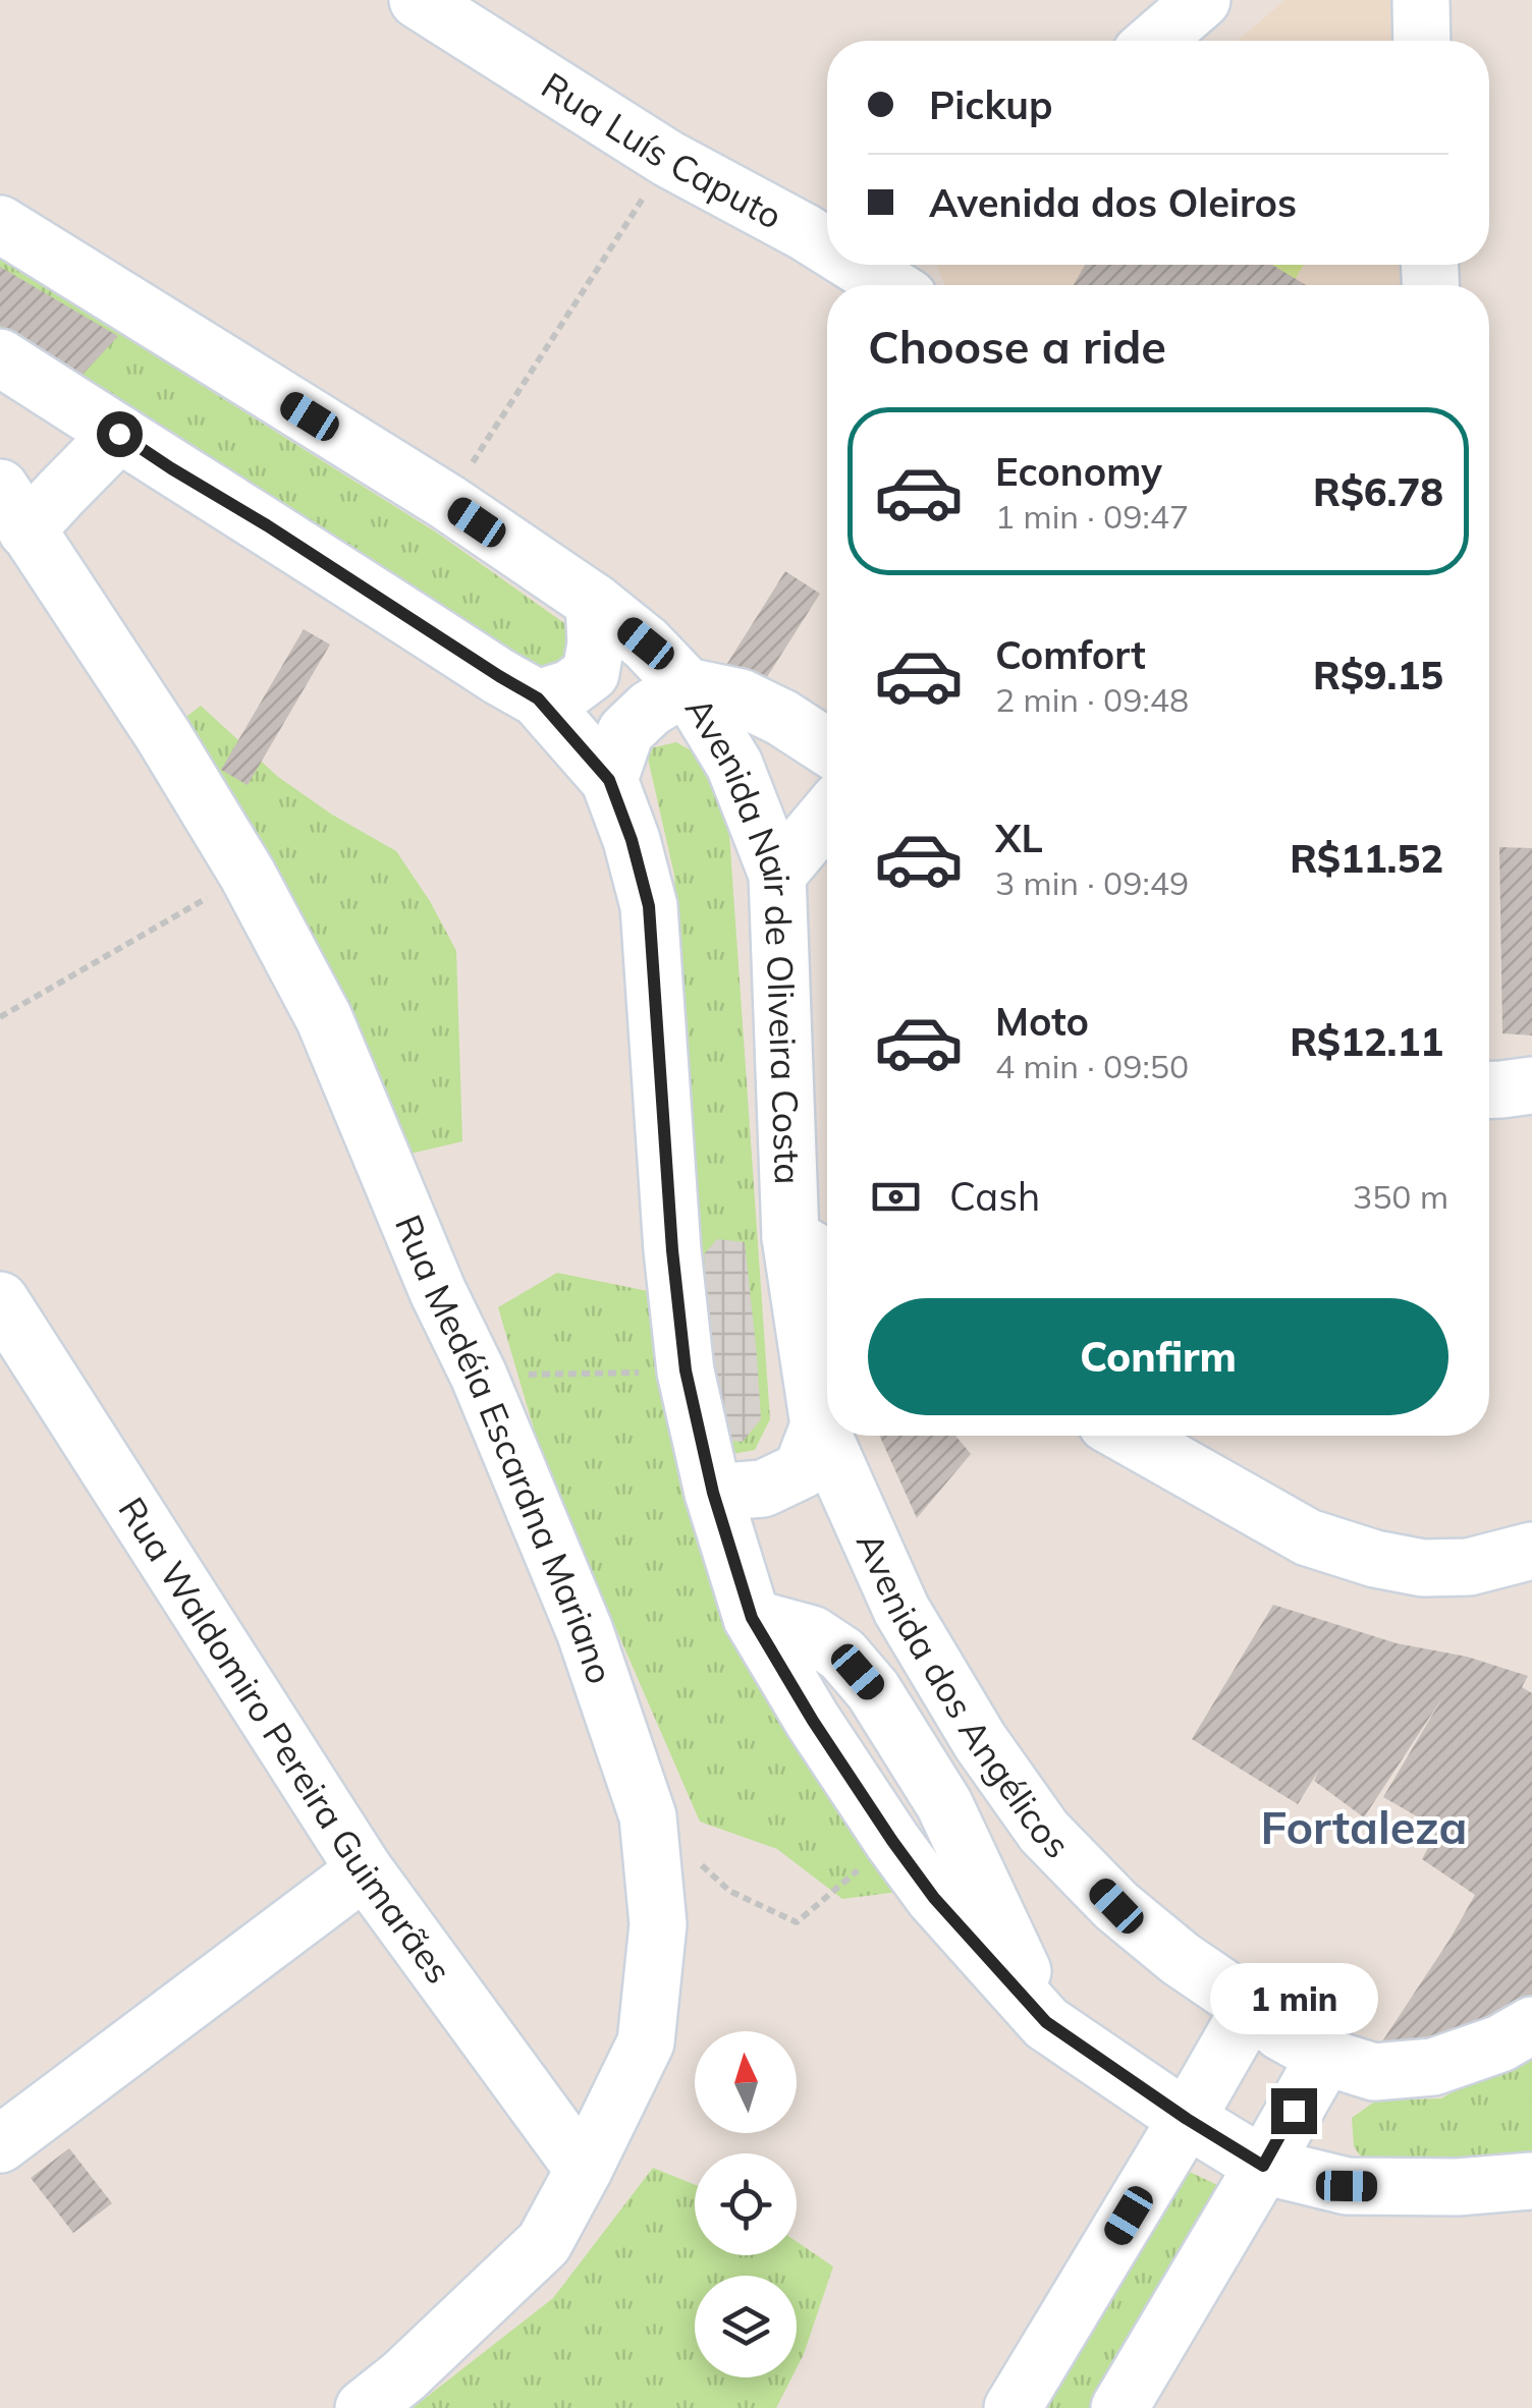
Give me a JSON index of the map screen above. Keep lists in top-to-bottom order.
{
  "streets": {
    "street": [
      "Rua Luís Caputo",
      "Avenida Nair de Oliveira Costa",
      "Rua Medéia Escardna Mariano",
      "Avenida dos Angélicos",
      "Rua Waldomiro Pereira Guimarães"
    ]
  },
  "crossings": [
    ["Avenida Nair de Oliveira Costa", "Avenida dos Angélicos"],
    ["Rua Medéia Escardna Mariano", "Rua Waldomiro Pereira Guimarães"]
  ],
  "districts": ["Fortaleza"],
  "north": "top",
  "page": {
    "banner": ["Pickup", "Avenida dos Oleiros"],
    "heading": "Choose a ride",
    "list": [
      {
        "name": "Economy",
        "note": "1 min · 09:47",
        "value": "R$6.78"
      },
      {
        "name": "Comfort",
        "note": "2 min · 09:48",
        "value": "R$9.15"
      },
      {
        "name": "XL",
        "note": "3 min · 09:49",
        "value": "R$11.52"
      },
      {
        "name": "Moto",
        "note": "4 min · 09:50",
        "value": "R$12.11"
      }
    ],
    "pay": ["Cash", "350 m"],
    "buttons": "Confirm",
    "bubble": "1 min"
  }
}
